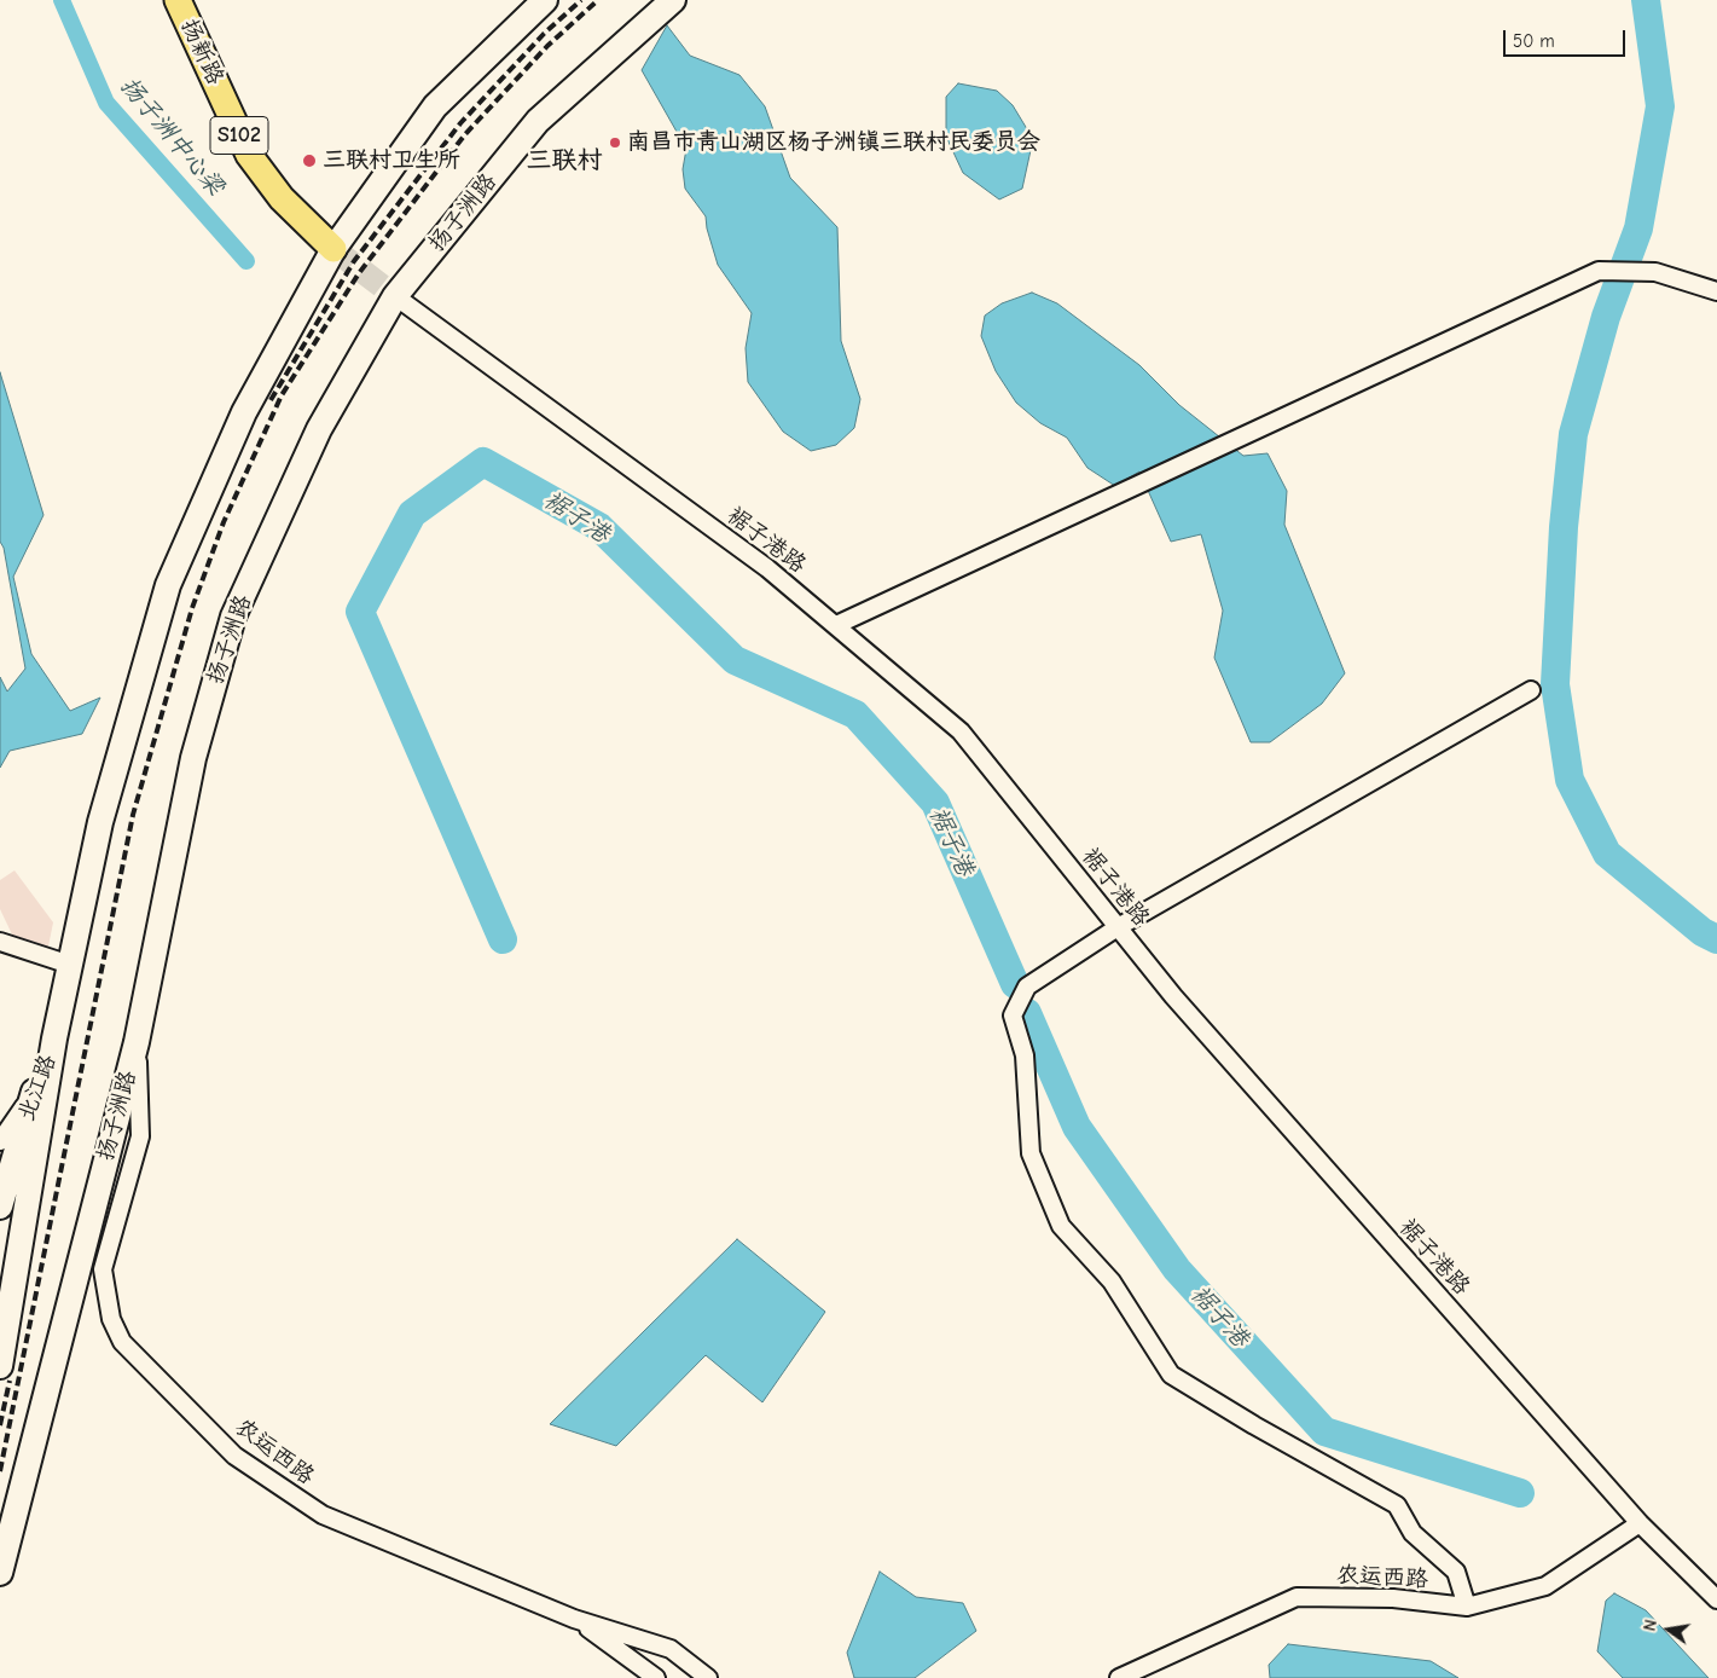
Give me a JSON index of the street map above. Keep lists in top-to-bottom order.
{
  "streets": {
    "main road": [
      "扬新路",
      "S102",
      "扬子洲路",
      "北江路"
    ],
    "street": ["裾子港路", "农运西路"]
  },
  "crossings": [
    ["扬子洲路", "裾子港路"],
    ["扬子洲路", "农运西路"],
    ["裾子港路", "农运西路"]
  ],
  "districts": ["三联村"],
  "water": ["扬子洲中心梁", "裾子港"],
  "places": ["南昌市青山湖区杨子洲镇三联村民委员会", "三联村卫生所"],
  "scale_bar": "50 m",
  "north": "left"
}
